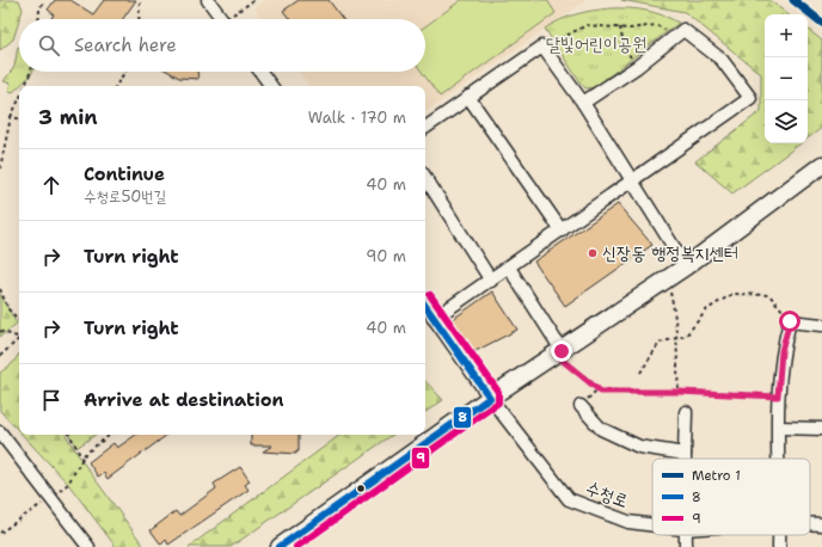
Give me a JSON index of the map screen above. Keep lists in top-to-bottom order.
{
  "streets": {
    "street": ["수청로"]
  },
  "parks": ["달빛어린이공원"],
  "places": ["신장동 행정복지센터"],
  "lines": ["metro line 1", "transit line 9", "transit line 8"],
  "legend": ["Metro 1", "8", "9"],
  "page": {
    "map_buttons": ["+", "−"],
    "search": "Search here",
    "heading": ["3 min", "Walk · 170 m"],
    "list": [
      ["Continue", "수청로50번길", "40 m"],
      ["Turn right", "90 m"],
      ["Turn right", "40 m"],
      "Arrive at destination"
    ]
  }
}
